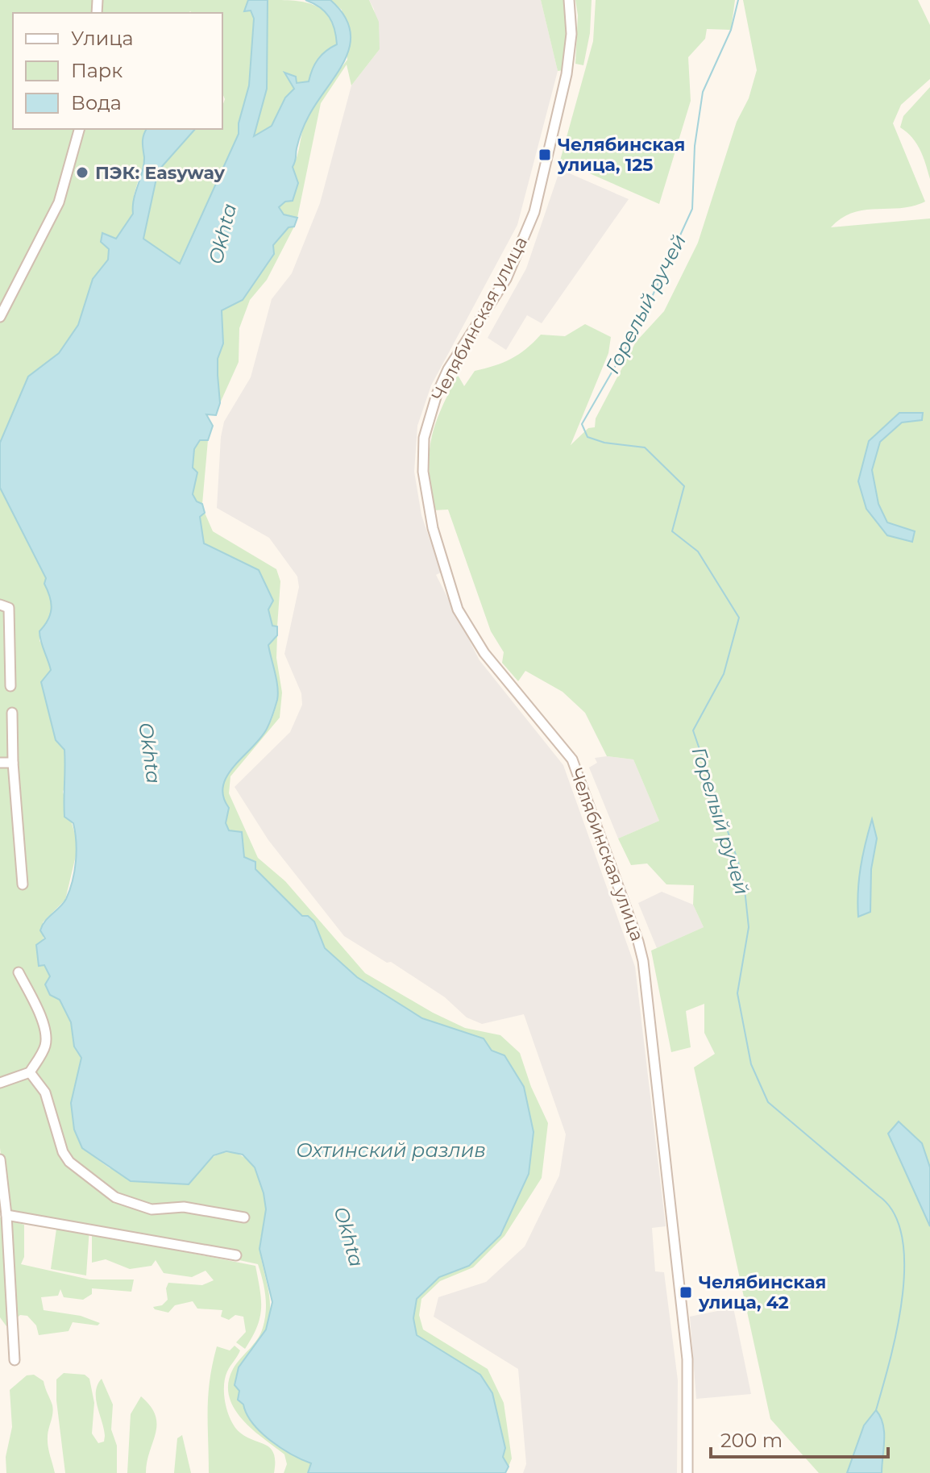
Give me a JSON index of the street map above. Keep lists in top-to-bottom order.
{
  "streets": {
    "street": ["Челябинская улица"]
  },
  "water": ["Okhta", "Горелый ручей", "Охтинский разлив"],
  "places": {
    "transit": ["Челябинская улица, 125", "Челябинская улица, 42"],
    "other": ["ПЭК: Easyway"]
  },
  "legend": ["Улица", "Парк", "Вода"],
  "scale_bar": "200 m"
}
